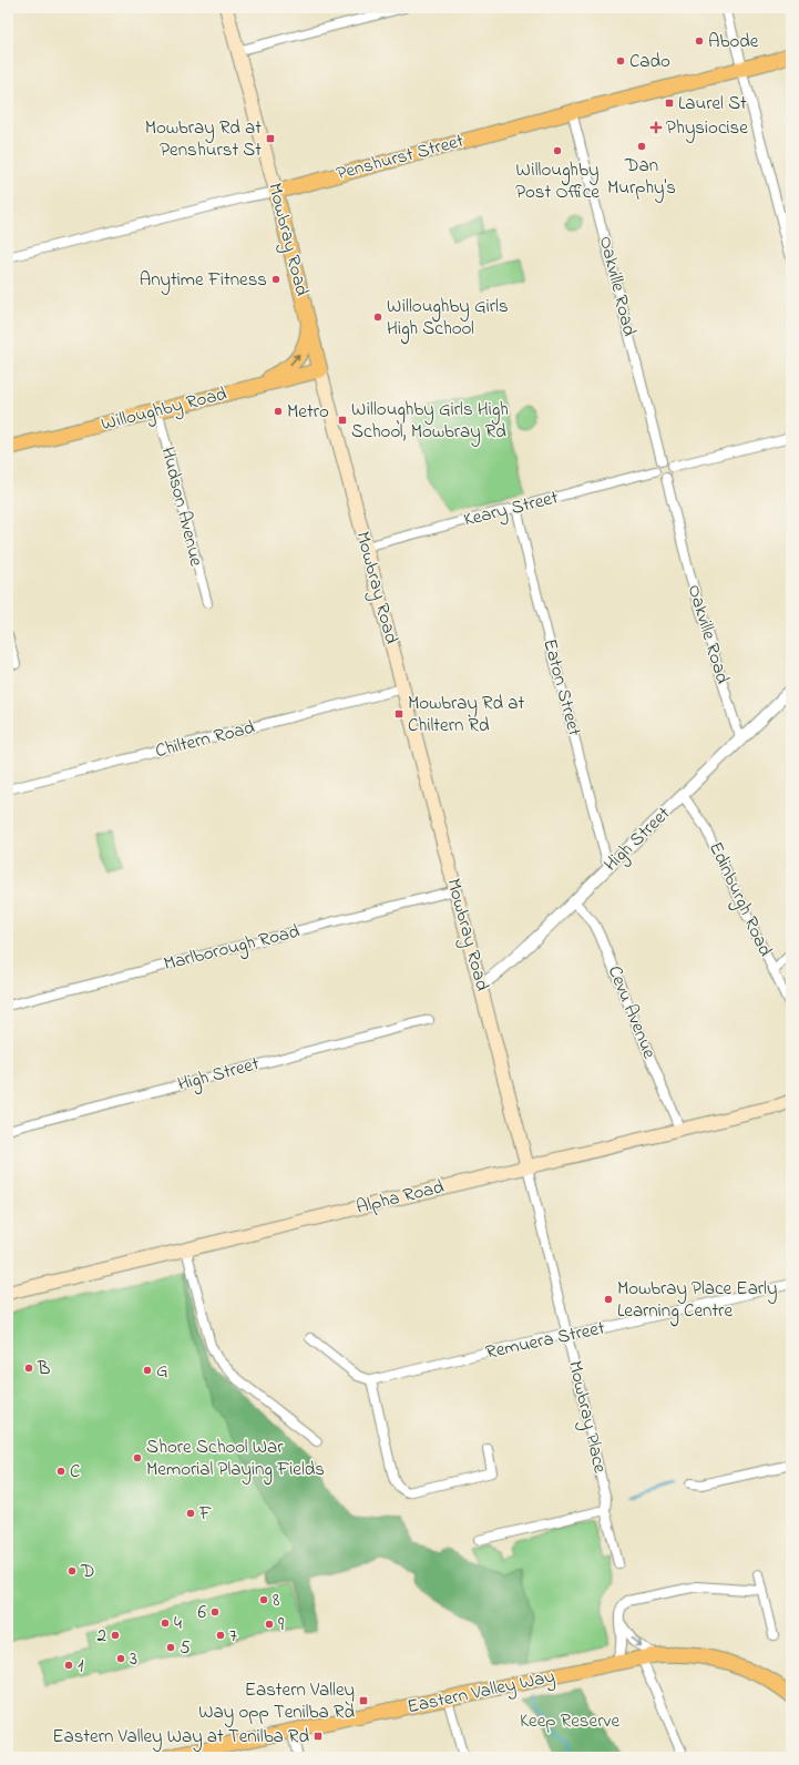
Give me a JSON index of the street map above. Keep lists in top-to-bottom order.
{
  "streets": {
    "main road": [
      "Penshurst Street",
      "Mowbray Road",
      "Willoughby Road",
      "Alpha Road",
      "Eastern Valley Way"
    ],
    "street": [
      "Oakville Road",
      "Hudson Avenue",
      "Keary Street",
      "Eaton Street",
      "Chiltern Road",
      "High Street",
      "Edinburgh Road",
      "Marlborough Road",
      "Cevu Avenue",
      "Remuera Street",
      "Mowbray Place"
    ]
  },
  "crossings": [
    ["Penshurst Street", "Mowbray Road"],
    ["Penshurst Street", "Oakville Road"],
    ["Mowbray Road", "Willoughby Road"],
    ["Mowbray Road", "Keary Street"],
    ["Mowbray Road", "Chiltern Road"],
    ["Mowbray Road", "High Street"],
    ["Mowbray Road", "Marlborough Road"],
    ["Mowbray Road", "Alpha Road"],
    ["Mowbray Road", "Mowbray Place"],
    ["Oakville Road", "Keary Street"],
    ["Oakville Road", "High Street"],
    ["Willoughby Road", "Hudson Avenue"],
    ["Keary Street", "Eaton Street"],
    ["Eaton Street", "High Street"],
    ["High Street", "Edinburgh Road"],
    ["High Street", "Cevu Avenue"],
    ["Cevu Avenue", "Alpha Road"],
    ["Alpha Road", "Mowbray Place"],
    ["Remuera Street", "Mowbray Place"]
  ],
  "parks": ["Keep Reserve"],
  "places": {
    "other": [
      "Abode",
      "Cado",
      "Dan Murphy's",
      "Willoughby Post Office",
      "Anytime Fitness",
      "Willoughby Girls High School",
      "Metro",
      "Mowbray Place Early Learning Centre",
      "B",
      "G",
      "Shore School War Memorial Playing Fields",
      "C",
      "F",
      "D",
      "8",
      "6",
      "4",
      "9",
      "2",
      "7",
      "5",
      "3",
      "1"
    ],
    "transit": [
      "Laurel St",
      "Mowbray Rd at Penshurst St",
      "Willoughby Girls High School, Mowbray Rd",
      "Mowbray Rd at Chiltern Rd",
      "Eastern Valley Way opp Tenilba Rd",
      "Eastern Valley Way at Tenilba Rd"
    ],
    "health": ["Physiocise"]
  }
}
